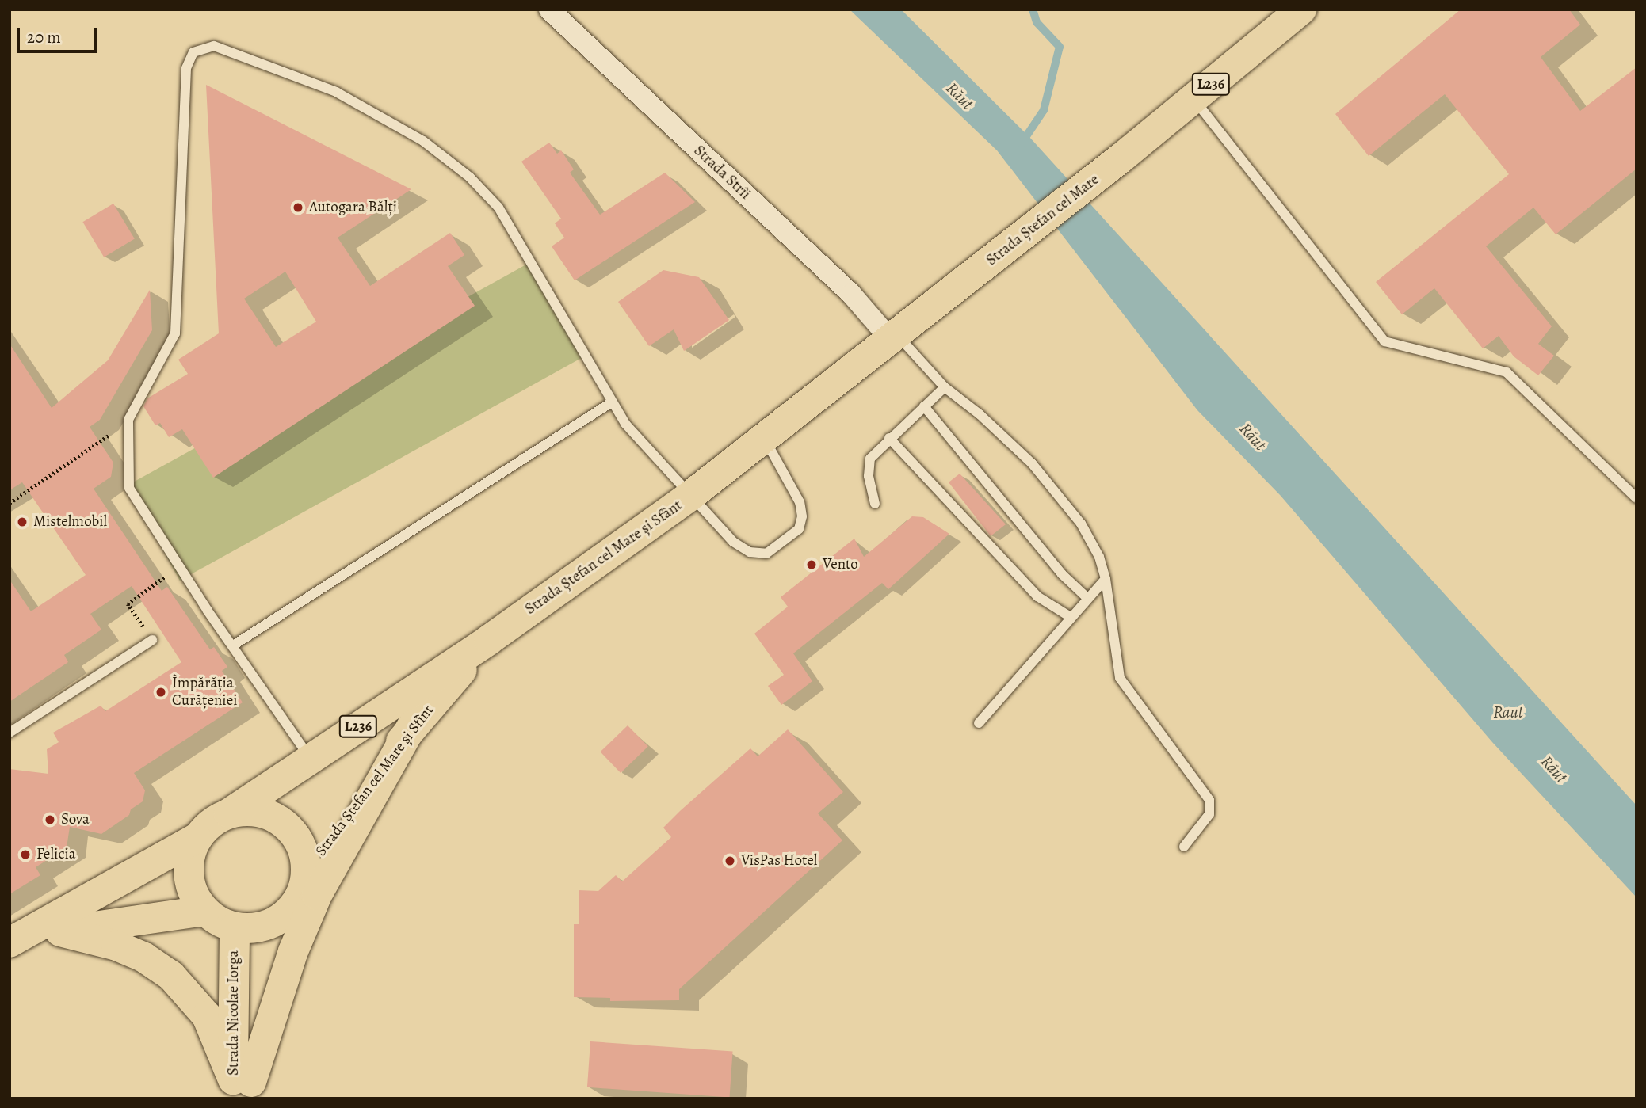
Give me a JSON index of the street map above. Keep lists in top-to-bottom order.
{
  "streets": {
    "main road": [
      "L236",
      "Strada Ștefan cel Mare",
      "Strada Ștefan cel Mare și Sfânt",
      "Strada Ștefan cel Mare și Sfînt",
      "Strada Nicolae Iorga"
    ],
    "street": ["Strada Strîi"]
  },
  "crossings": [
    ["L236", "Strada Ștefan cel Mare"],
    ["L236", "Strada Ștefan cel Mare și Sfânt"],
    ["L236", "Strada Ștefan cel Mare și Sfînt"],
    ["L236", "Strada Nicolae Iorga"],
    ["Strada Strîi", "Strada Ștefan cel Mare și Sfânt"],
    ["Strada Ștefan cel Mare", "Strada Ștefan cel Mare și Sfânt"],
    ["Strada Ștefan cel Mare și Sfânt", "Strada Ștefan cel Mare și Sfînt"],
    ["Strada Ștefan cel Mare și Sfânt", "Strada Nicolae Iorga"],
    ["Strada Ștefan cel Mare și Sfînt", "Strada Nicolae Iorga"]
  ],
  "water": ["Răut", "Raut"],
  "places": [
    "Autogara Bălți",
    "Mistelmobil",
    "Vento",
    "Împărăția Curățeniei",
    "Sova",
    "Felicia",
    "VisPas Hotel"
  ],
  "scale_bar": "20 m"
}
